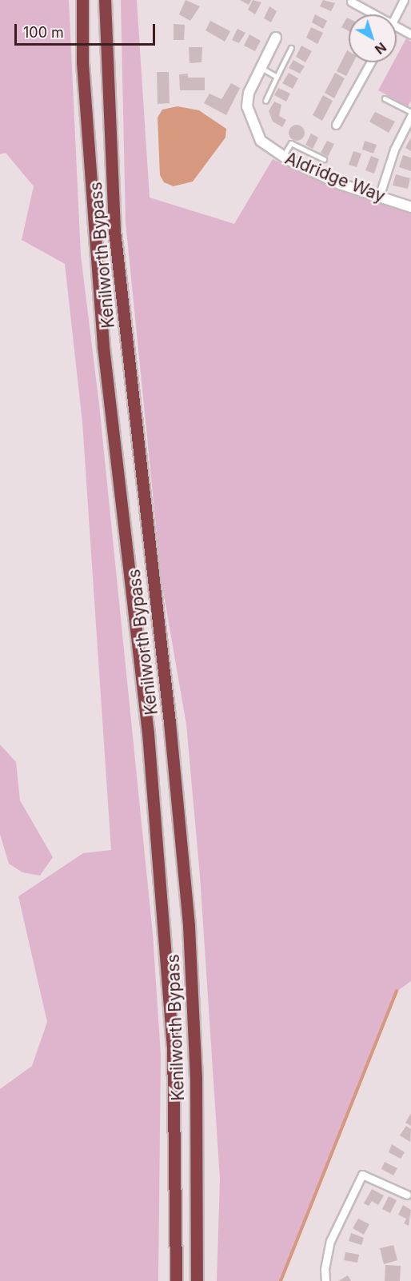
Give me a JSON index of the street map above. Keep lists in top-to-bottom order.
{
  "streets": {
    "highway": ["Kenilworth Bypass"],
    "street": ["Aldridge Way"]
  },
  "scale_bar": "100 m",
  "north": "bottom right"
}
